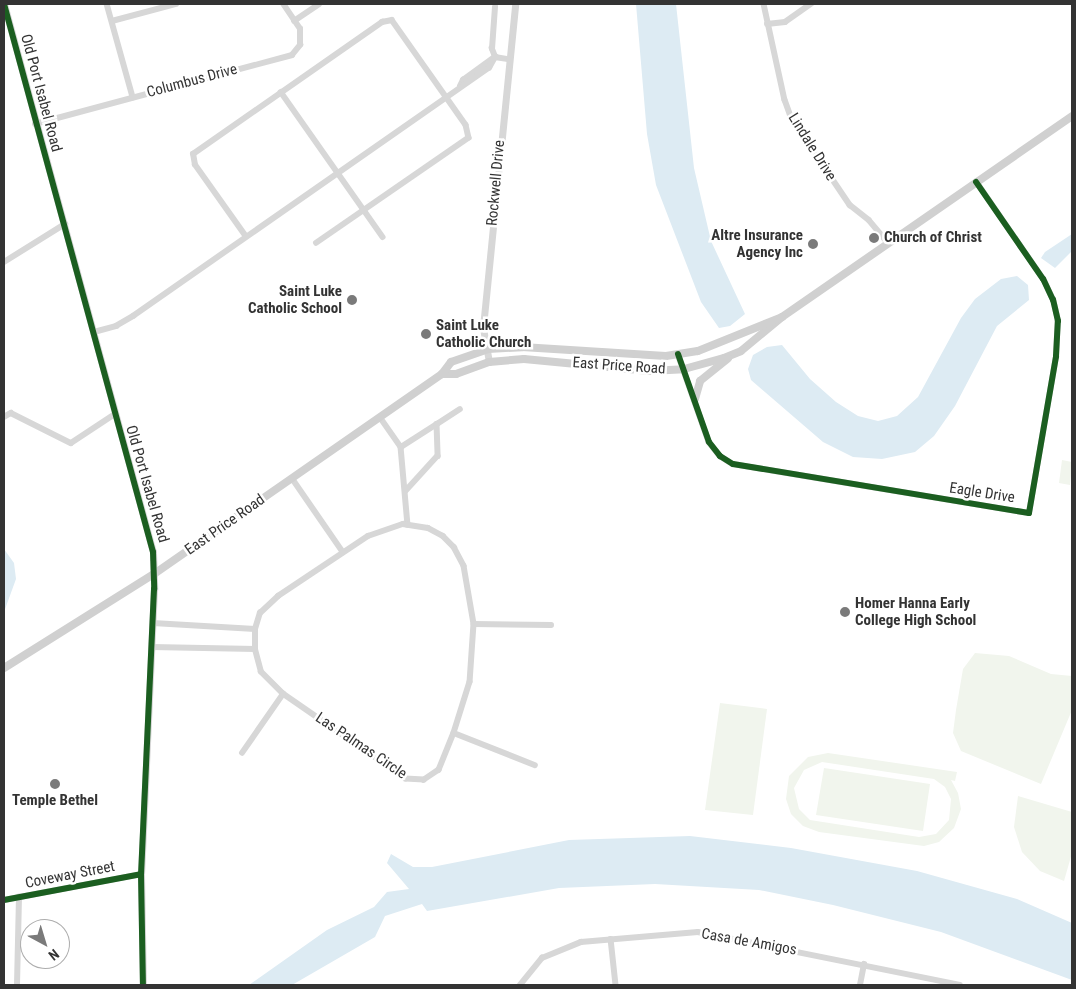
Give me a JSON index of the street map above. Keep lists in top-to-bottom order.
{
  "streets": {
    "main road": ["East Price Road"],
    "street": [
      "Columbus Drive",
      "Old Port Isabel Road",
      "Lindale Drive",
      "Rockwell Drive",
      "Eagle Drive",
      "Las Palmas Circle",
      "Coveway Street",
      "Casa de Amigos"
    ]
  },
  "crossings": [
    ["Columbus Drive", "Old Port Isabel Road"],
    ["Old Port Isabel Road", "East Price Road"],
    ["Old Port Isabel Road", "Coveway Street"],
    ["Lindale Drive", "East Price Road"],
    ["Rockwell Drive", "East Price Road"],
    ["East Price Road", "Eagle Drive"]
  ],
  "places": [
    "Church of Christ",
    "Altre Insurance Agency Inc",
    "Saint Luke Catholic School",
    "Saint Luke Catholic Church",
    "Homer Hanna Early College High School",
    "Temple Bethel"
  ],
  "north": "bottom right"
}
